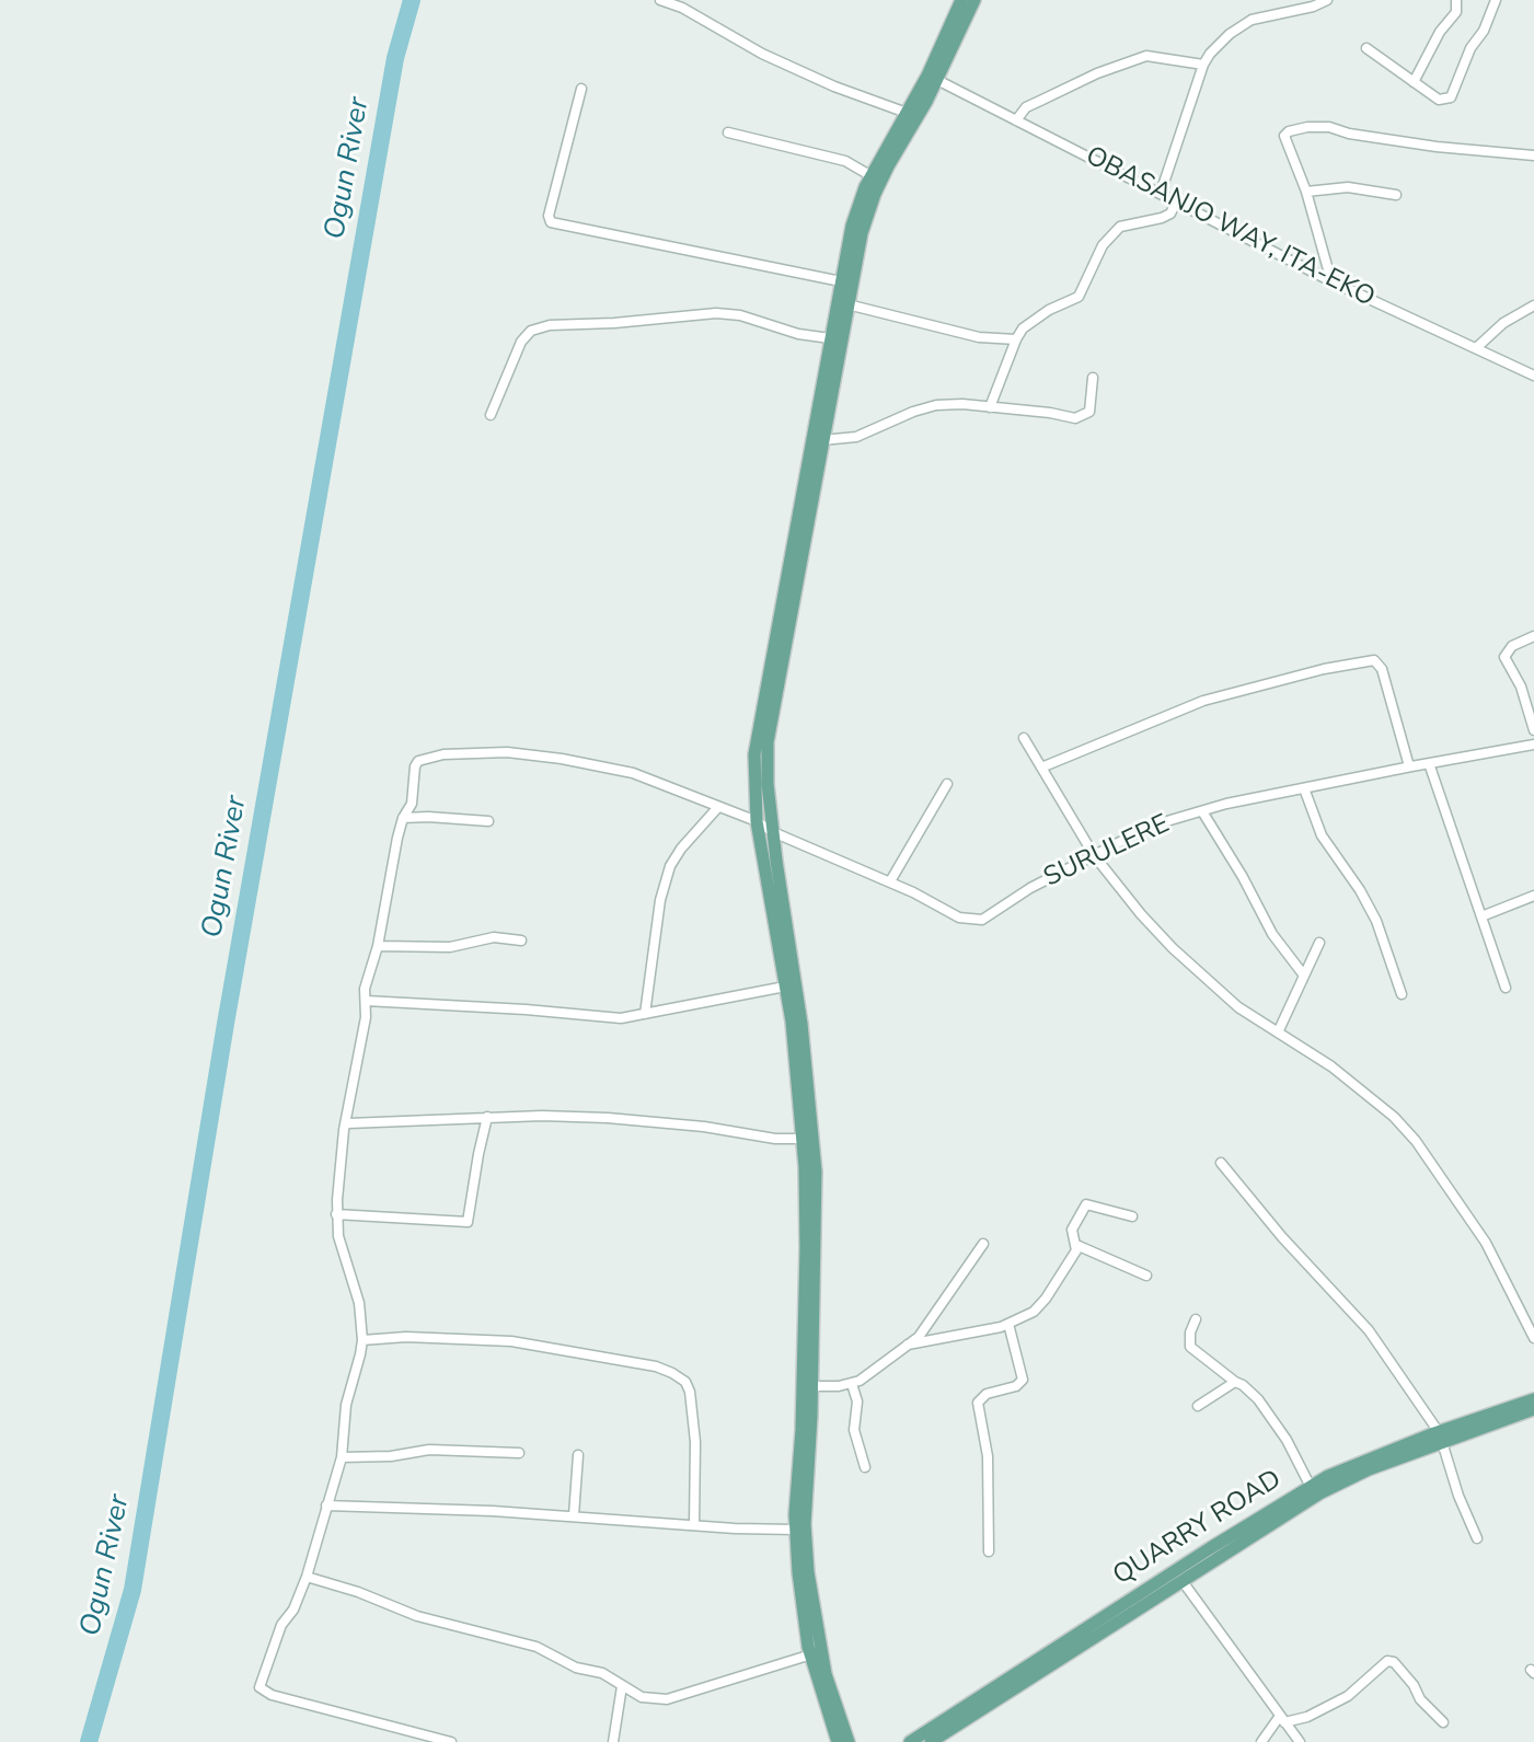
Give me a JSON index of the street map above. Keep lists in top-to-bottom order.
{
  "streets": {
    "main road": ["QUARRY ROAD"],
    "street": ["OBASANJO WAY, ITA-EKO", "SURULERE"]
  },
  "water": ["Ogun River"]
}
